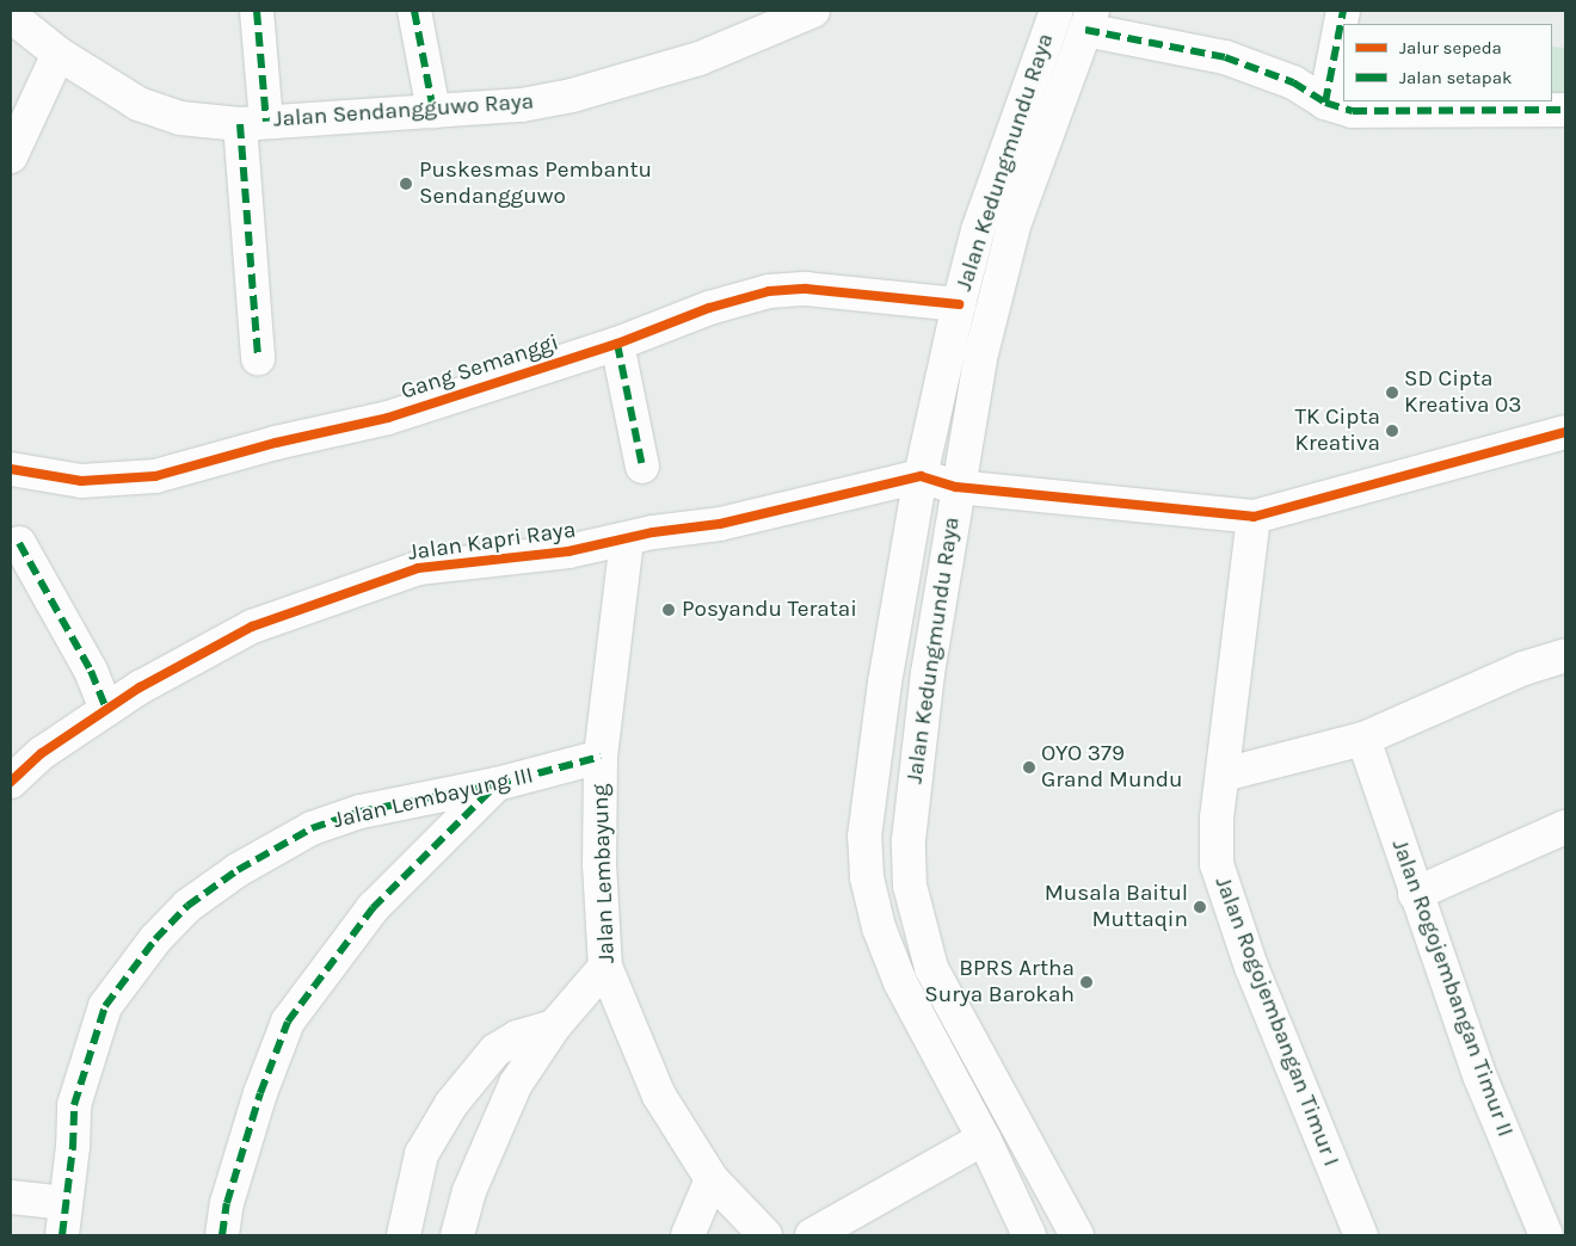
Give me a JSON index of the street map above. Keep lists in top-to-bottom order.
{
  "streets": {
    "street": [
      "Jalan Sendangguwo Raya",
      "Jalan Kedungmundu Raya",
      "Gang Semanggi",
      "Jalan Kapri Raya",
      "Jalan Lembayung III",
      "Jalan Lembayung",
      "Jalan Rogojembangan Timur II",
      "Jalan Rogojembangan Timur I"
    ]
  },
  "crossings": [
    ["Jalan Kedungmundu Raya", "Gang Semanggi"],
    ["Jalan Kedungmundu Raya", "Jalan Kapri Raya"],
    ["Jalan Kapri Raya", "Jalan Lembayung"],
    ["Jalan Lembayung III", "Jalan Lembayung"]
  ],
  "places": [
    "Puskesmas Pembantu Sendangguwo",
    "SD Cipta Kreativa 03",
    "TK Cipta Kreativa",
    "Posyandu Teratai",
    "OYO 379 Grand Mundu",
    "Musala Baitul Muttaqin",
    "BPRS Artha Surya Barokah"
  ],
  "legend": ["Jalur sepeda", "Jalan setapak"]
}
